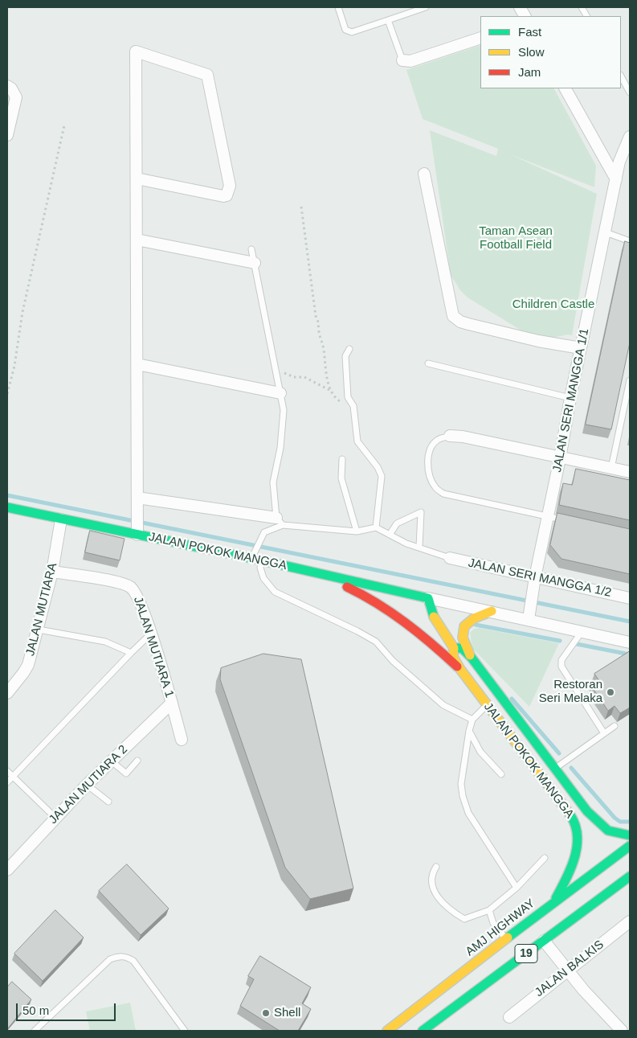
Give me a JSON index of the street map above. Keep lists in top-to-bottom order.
{
  "streets": {
    "main road": ["JALAN POKOK MANGGA", "AMJ HIGHWAY", "19"],
    "street": [
      "JALAN SERI MANGGA 1/1",
      "JALAN SERI MANGGA 1/2",
      "JALAN MUTIARA",
      "JALAN MUTIARA 1",
      "JALAN MUTIARA 2",
      "JALAN BALKIS"
    ]
  },
  "crossings": [
    ["JALAN SERI MANGGA 1/1", "JALAN POKOK MANGGA"],
    ["JALAN SERI MANGGA 1/1", "JALAN SERI MANGGA 1/2"],
    ["JALAN POKOK MANGGA", "JALAN MUTIARA"],
    ["JALAN POKOK MANGGA", "AMJ HIGHWAY"],
    ["JALAN MUTIARA", "JALAN MUTIARA 1"],
    ["JALAN MUTIARA 1", "JALAN MUTIARA 2"]
  ],
  "parks": ["Taman Asean Football Field", "Children Castle"],
  "places": ["Restoran Seri Melaka", "Shell"],
  "legend": ["Fast", "Slow", "Jam"],
  "scale_bar": "50 m"
}
